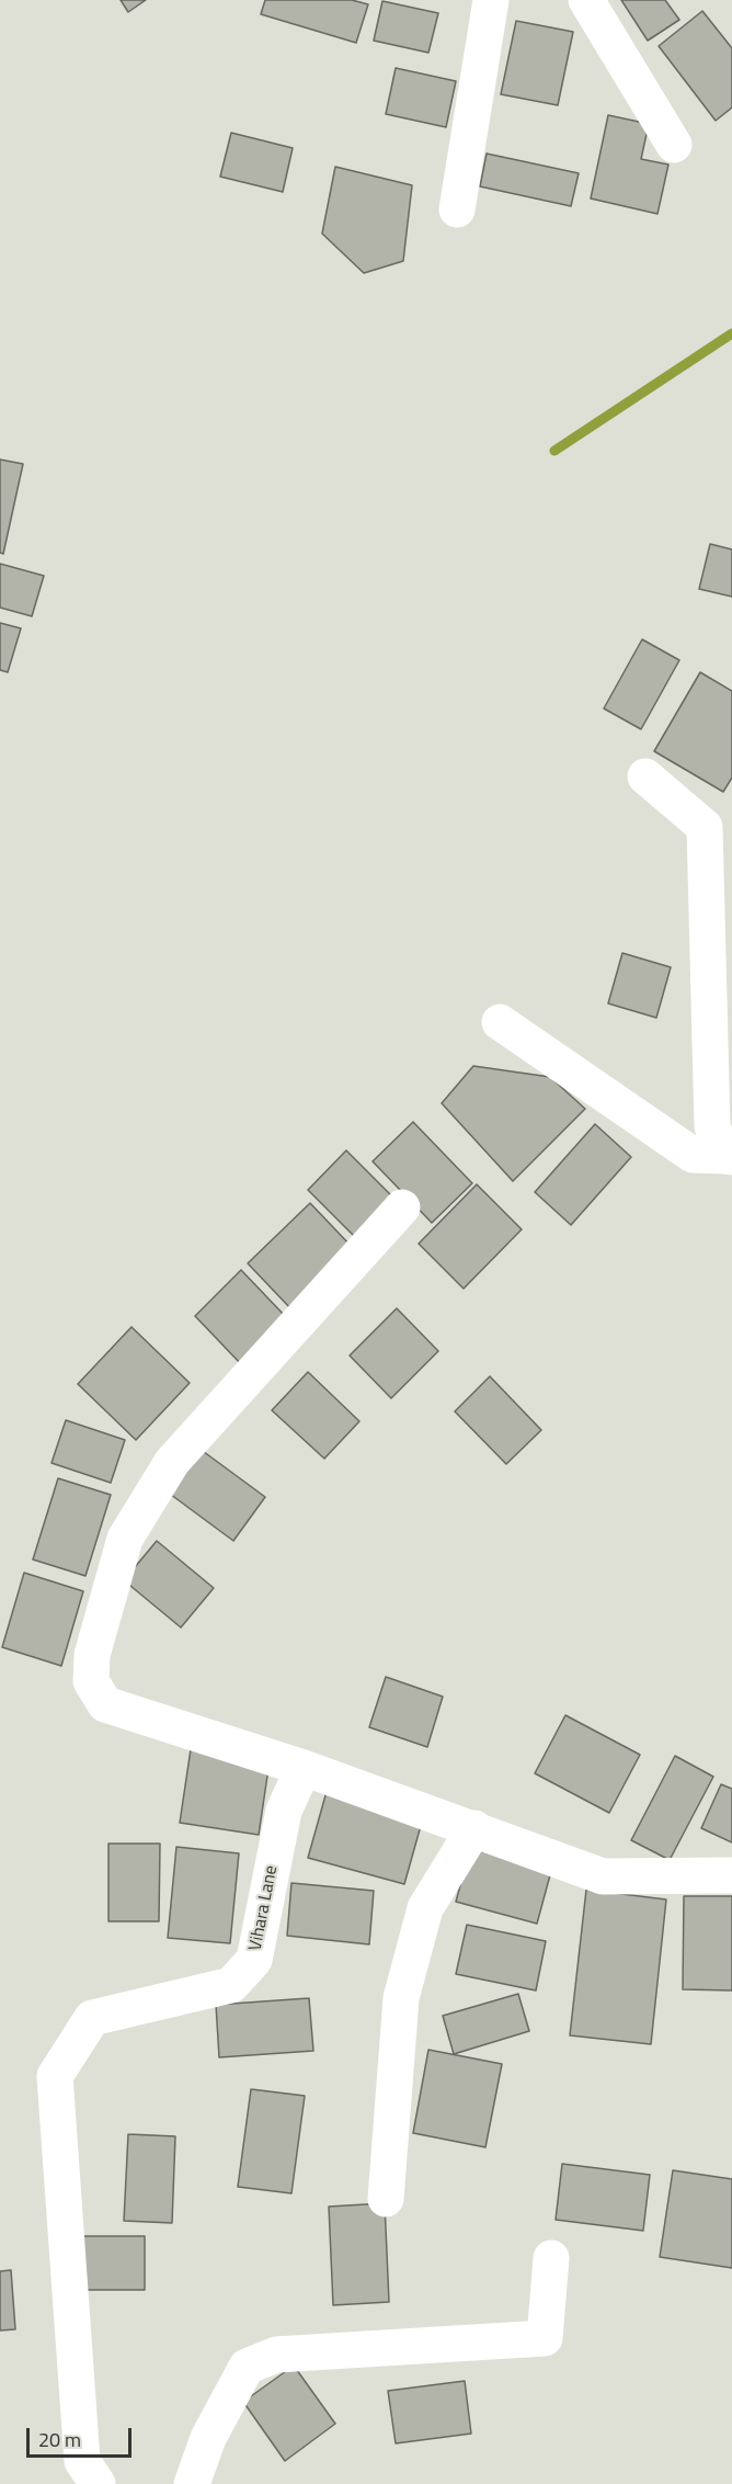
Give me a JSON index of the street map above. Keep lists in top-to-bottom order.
{
  "streets": {
    "street": ["Vihara Lane"]
  },
  "scale_bar": "20 m"
}
